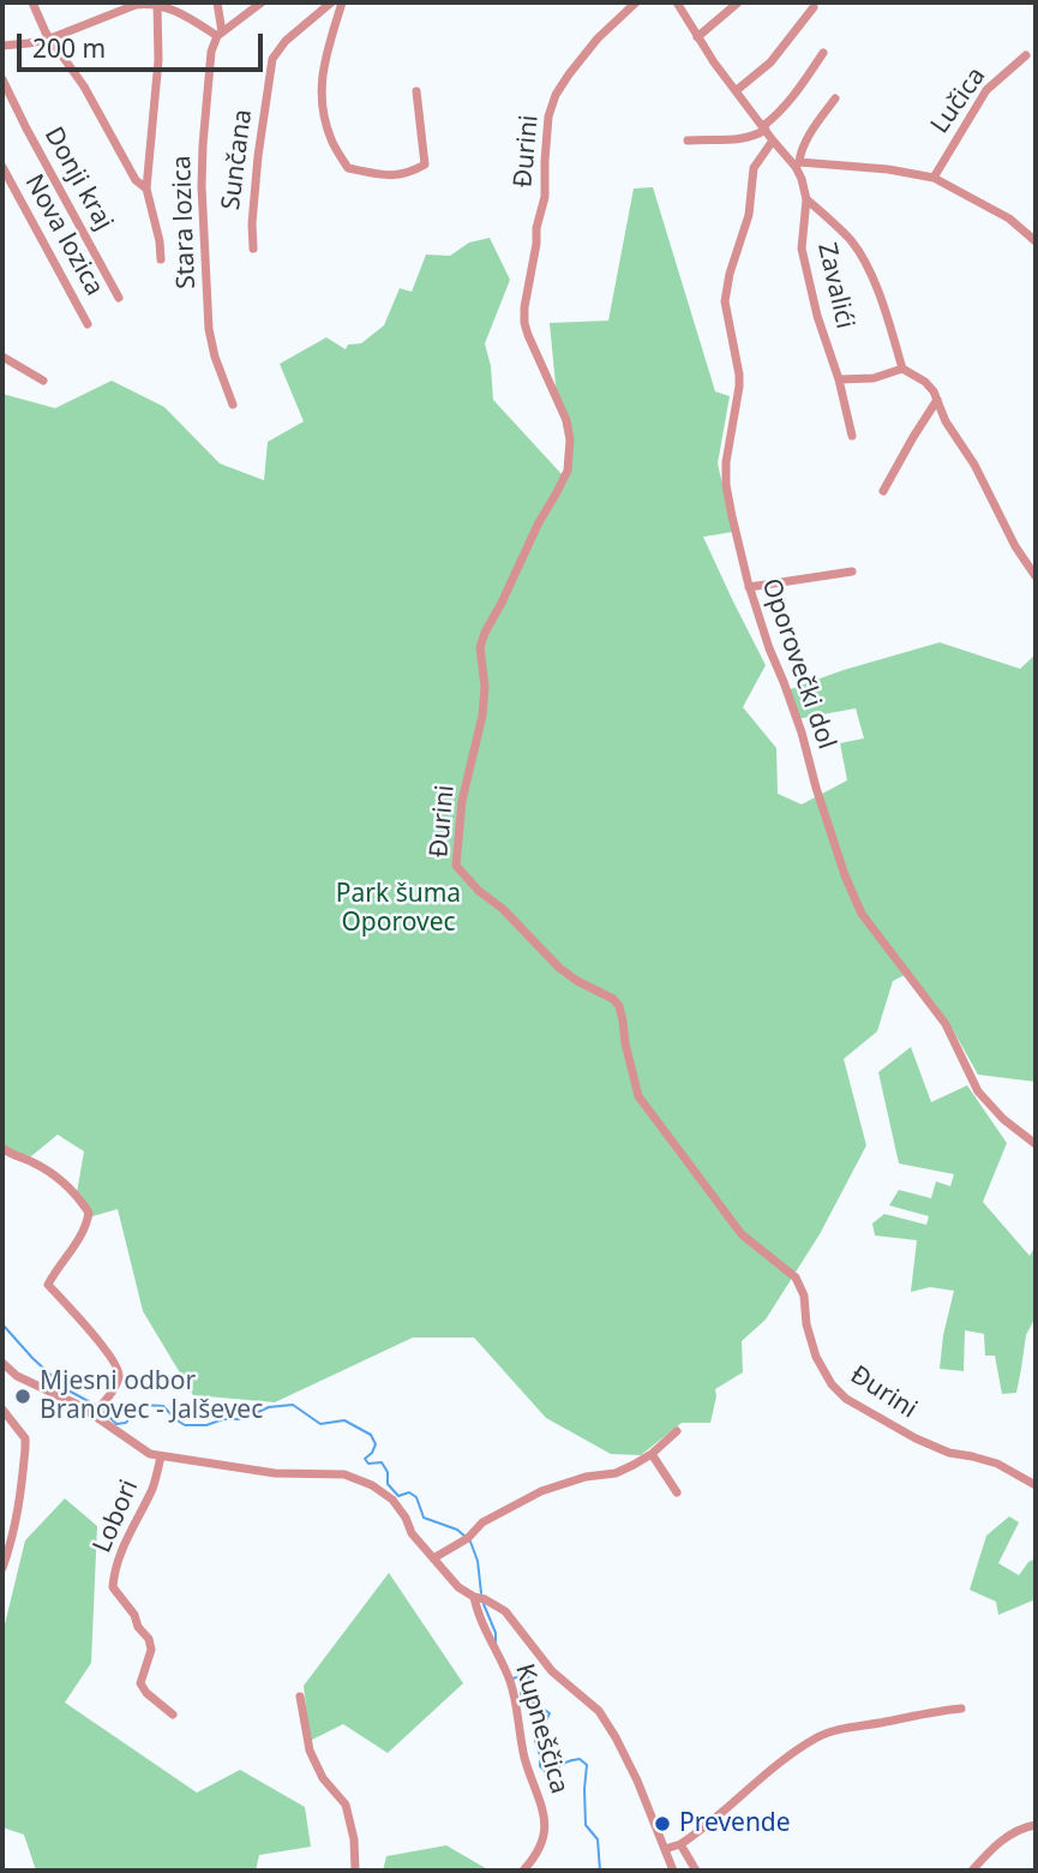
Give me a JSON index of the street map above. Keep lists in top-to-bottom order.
{
  "streets": {
    "street": [
      "Lučica",
      "Đurini",
      "Sunčana",
      "Donji kraj",
      "Stara lozica",
      "Nova lozica",
      "Zavalići",
      "Oporovečki dol",
      "Lobori",
      "Kupneščica"
    ]
  },
  "parks": ["Park šuma Oporovec"],
  "places": ["Mjesni odbor Branovec - Jalševec", "Prevende"],
  "scale_bar": "200 m"
}
